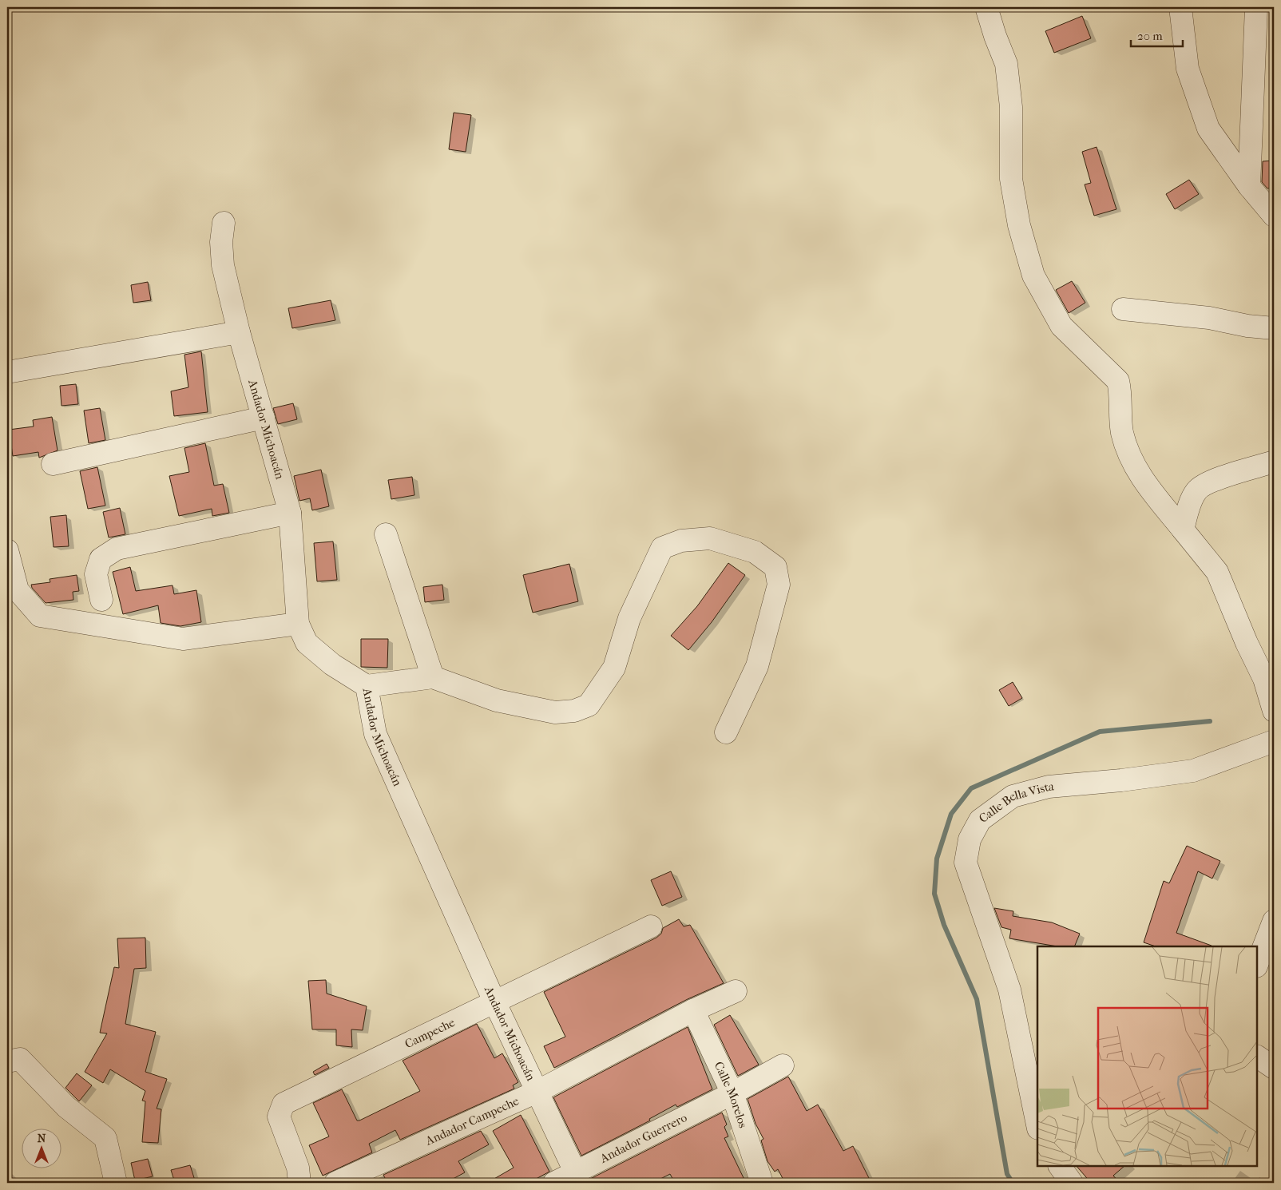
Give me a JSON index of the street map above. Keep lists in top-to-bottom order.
{
  "streets": {
    "street": [
      "Andador Michoacán",
      "Calle Bella Vista",
      "Campeche",
      "Calle Morelos",
      "Andador Campeche",
      "Andador Guerrero"
    ]
  },
  "crossings": [
    ["Andador Michoacán", "Campeche"],
    ["Andador Michoacán", "Andador Campeche"],
    ["Andador Michoacán", "Andador Guerrero"],
    ["Calle Morelos", "Andador Campeche"],
    ["Calle Morelos", "Andador Guerrero"]
  ],
  "scale_bar": "20 m",
  "north": "top"
}
